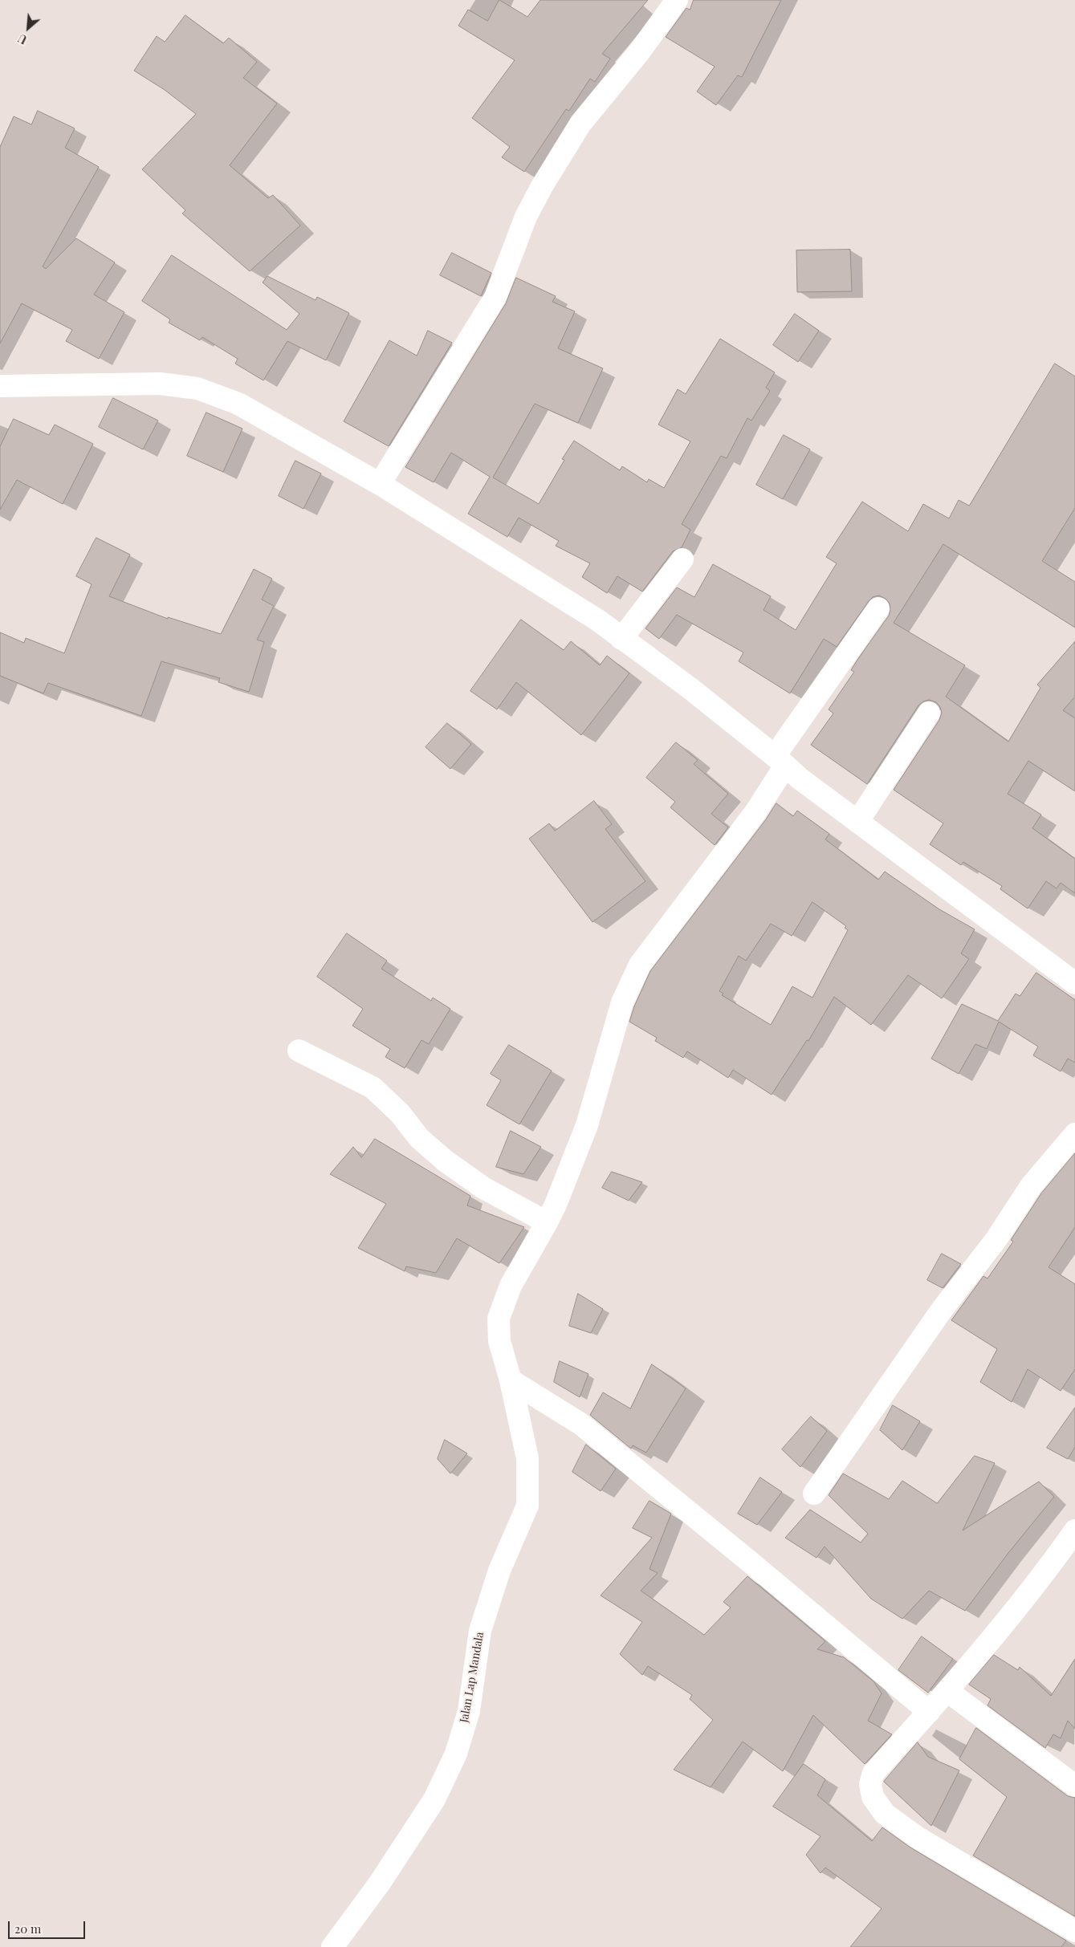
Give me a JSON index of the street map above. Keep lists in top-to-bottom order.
{
  "streets": {
    "street": ["Jalan Lap Mandala"]
  },
  "scale_bar": "20 m",
  "north": "bottom left"
}
